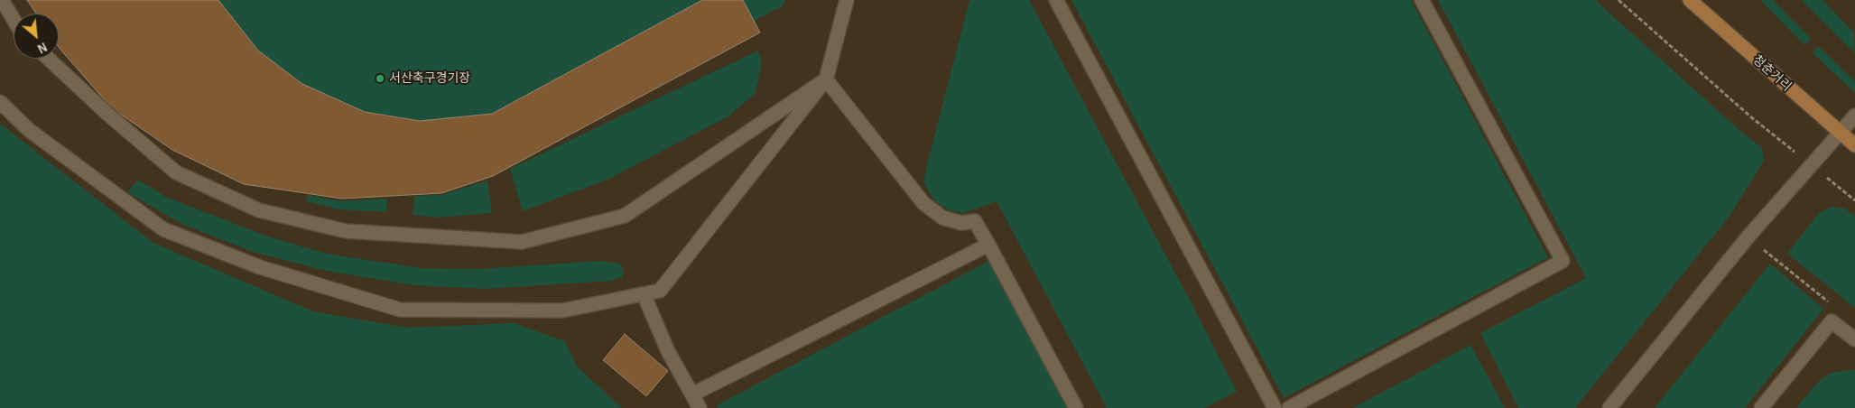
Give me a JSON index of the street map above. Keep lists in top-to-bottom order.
{
  "streets": {
    "main road": ["청춘거리"]
  },
  "places": ["서산축구경기장"],
  "north": "bottom right"
}
